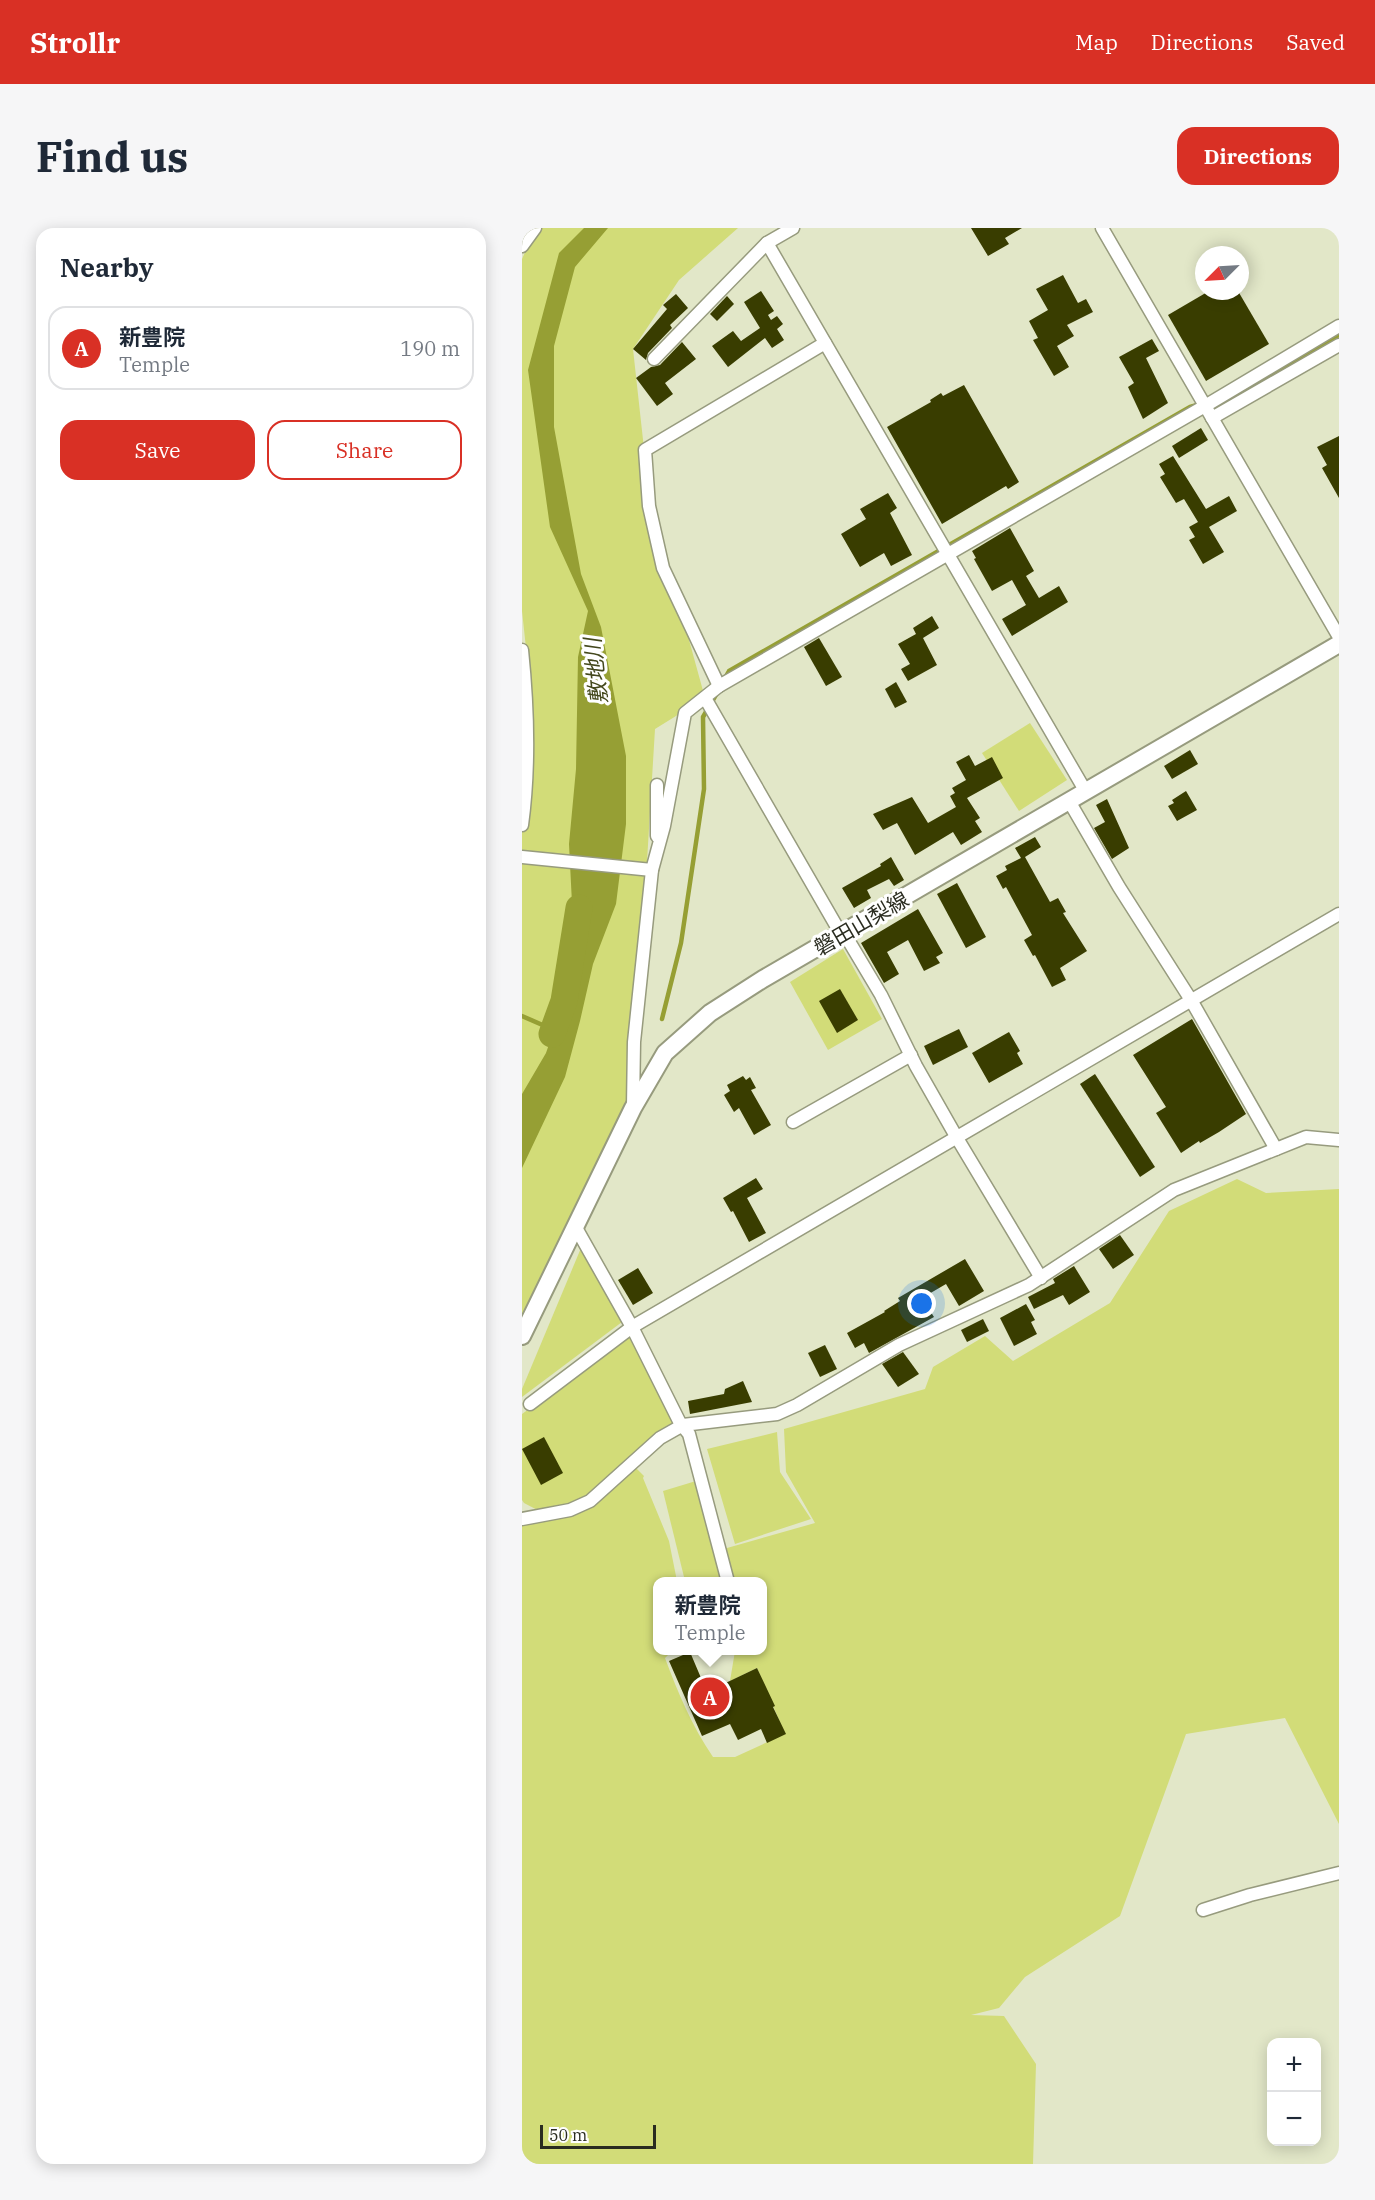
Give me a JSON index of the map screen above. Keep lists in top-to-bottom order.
{
  "streets": {
    "main road": ["磐田山梨線"]
  },
  "water": ["敷地川"],
  "scale_bar": "50 m",
  "north": "bottom left",
  "page": {
    "header": "Strollr",
    "nav": ["Map", "Directions", "Saved"],
    "buttons": [
      "Directions",
      ["Save", "Share"]
    ],
    "title": "Find us",
    "heading": "Nearby",
    "list": [
      {
        "mark": "A",
        "name": "新豊院",
        "note": "Temple",
        "value": "190 m"
      }
    ],
    "popup": ["新豊院", "Temple"],
    "pins": "A",
    "map_buttons": ["+", "−"],
    "scale": "50 m"
  }
}
